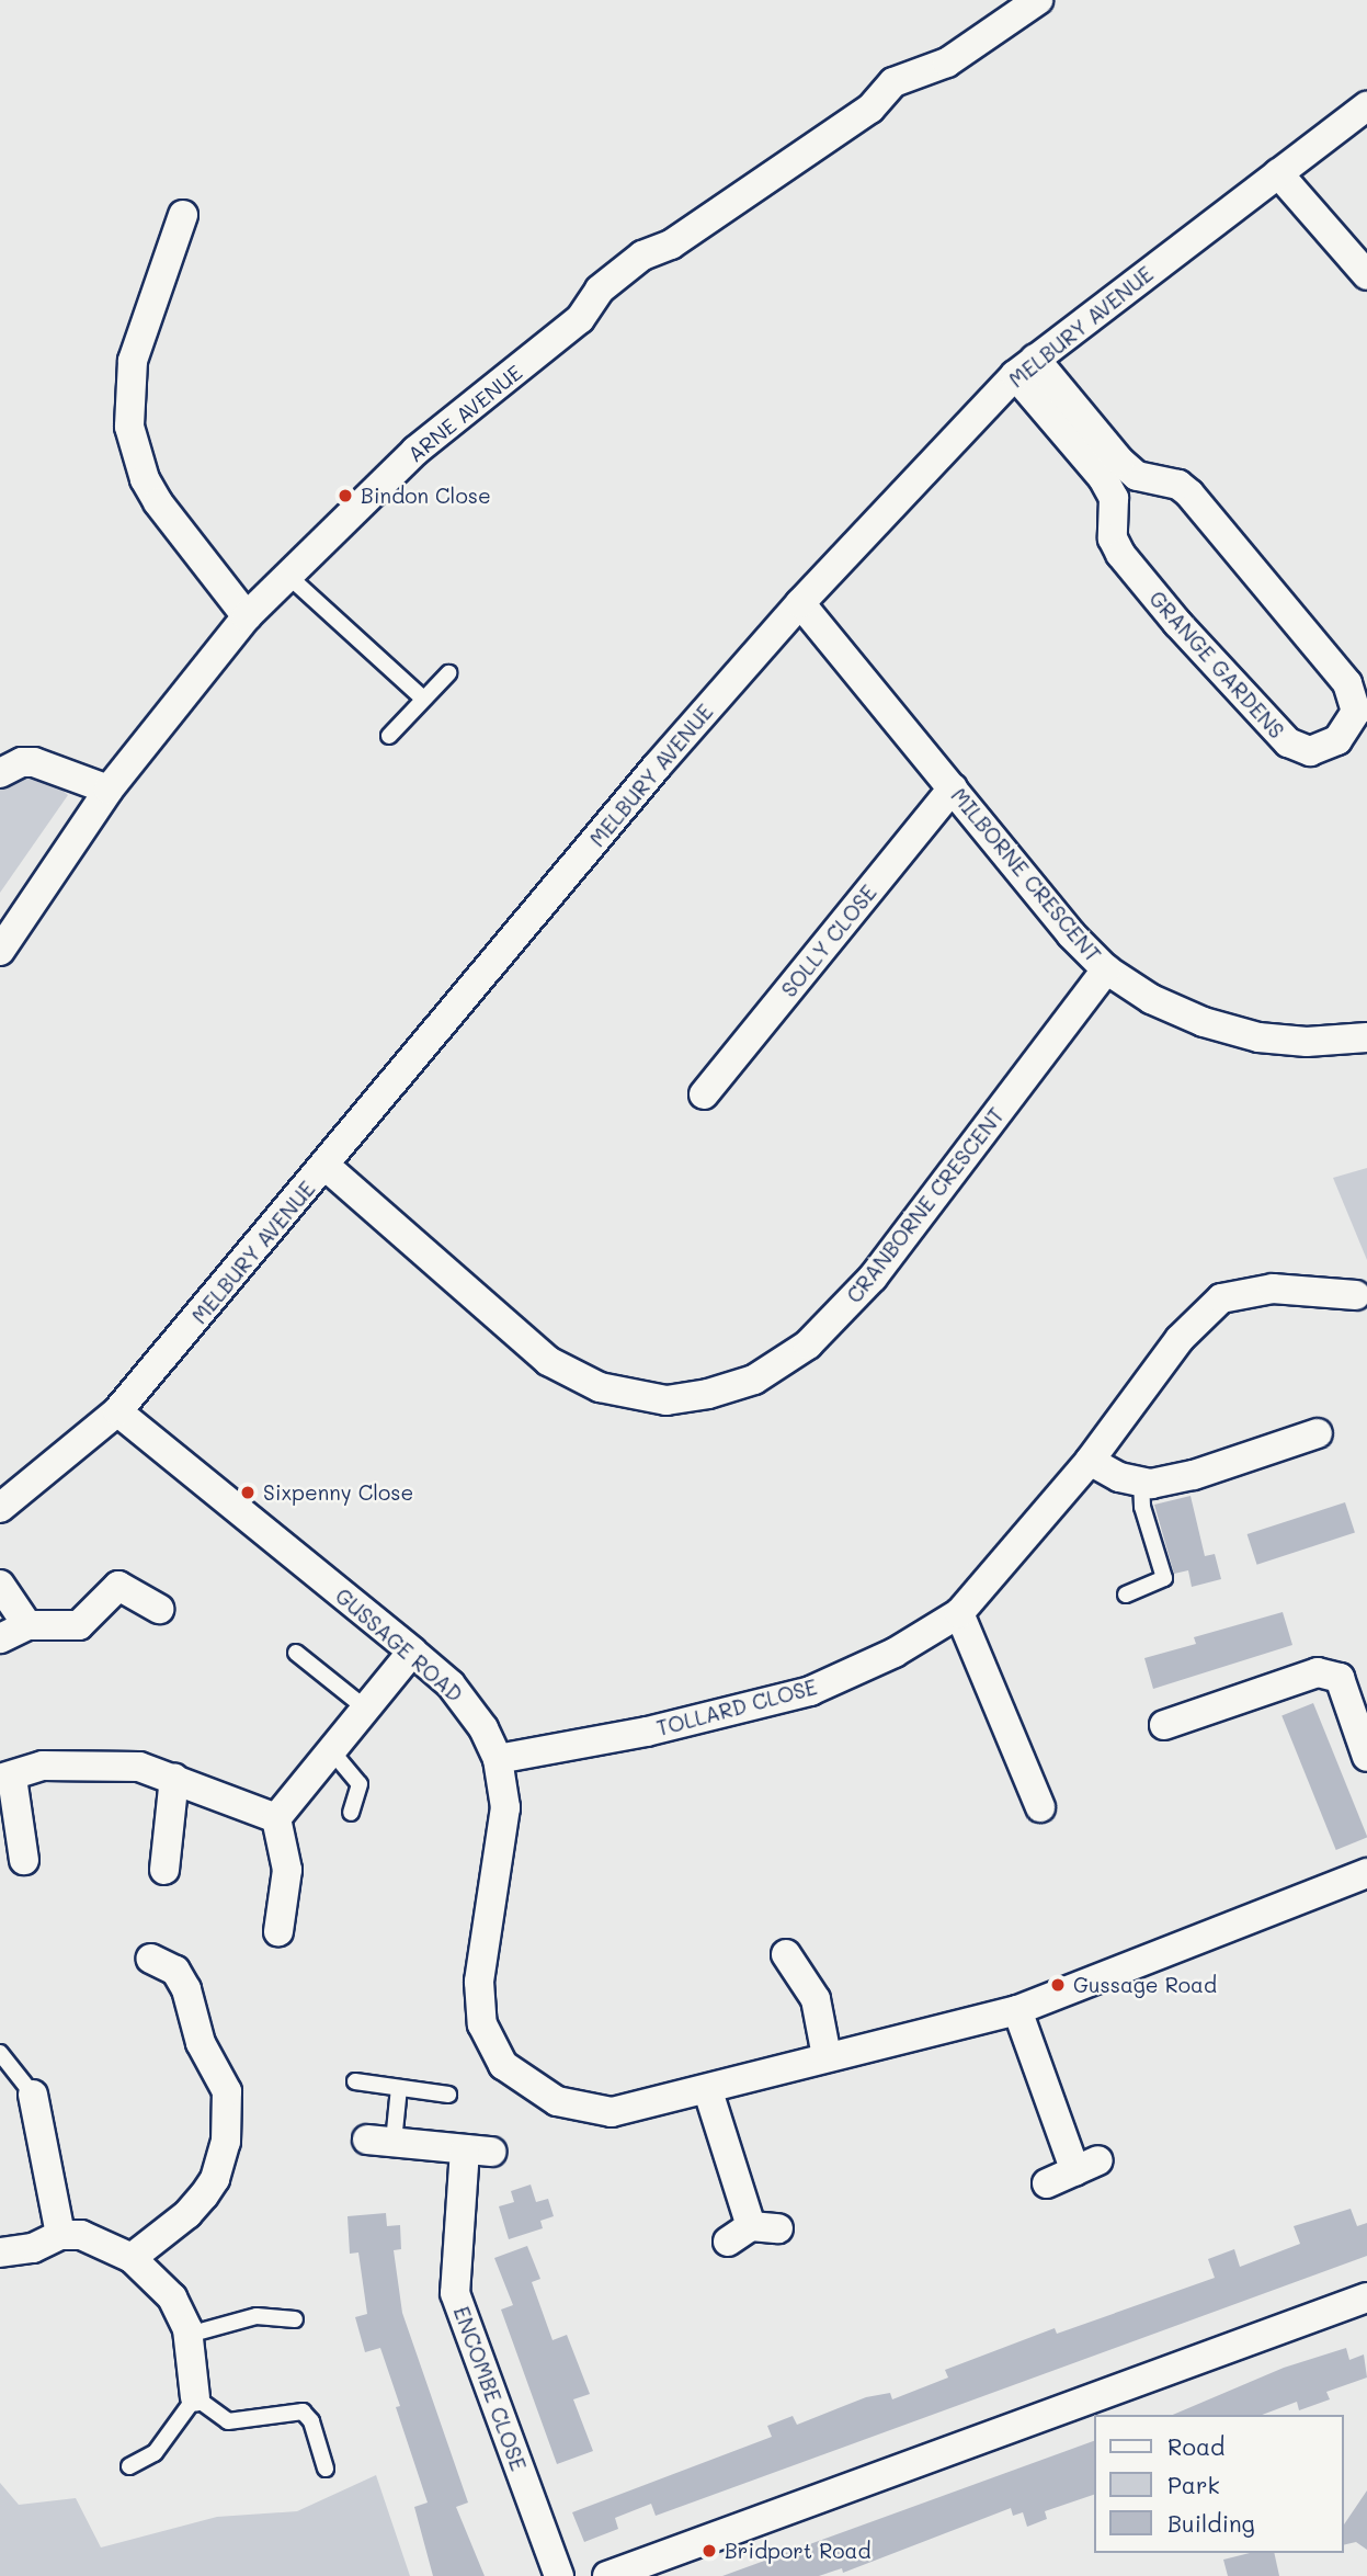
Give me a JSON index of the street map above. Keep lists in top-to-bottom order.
{
  "streets": {
    "street": [
      "MELBURY AVENUE",
      "ARNE AVENUE",
      "GRANGE GARDENS",
      "MILBORNE CRESCENT",
      "SOLLY CLOSE",
      "CRANBORNE CRESCENT",
      "GUSSAGE ROAD",
      "TOLLARD CLOSE",
      "ENCOMBE CLOSE"
    ]
  },
  "crossings": [
    ["MELBURY AVENUE", "MILBORNE CRESCENT"],
    ["MELBURY AVENUE", "CRANBORNE CRESCENT"],
    ["MELBURY AVENUE", "GUSSAGE ROAD"],
    ["MILBORNE CRESCENT", "SOLLY CLOSE"],
    ["MILBORNE CRESCENT", "CRANBORNE CRESCENT"],
    ["GUSSAGE ROAD", "TOLLARD CLOSE"]
  ],
  "places": [
    "Bindon Close",
    "Sixpenny Close",
    "Gussage Road",
    "Bridport Road"
  ],
  "legend": ["Road", "Park", "Building"]
}
